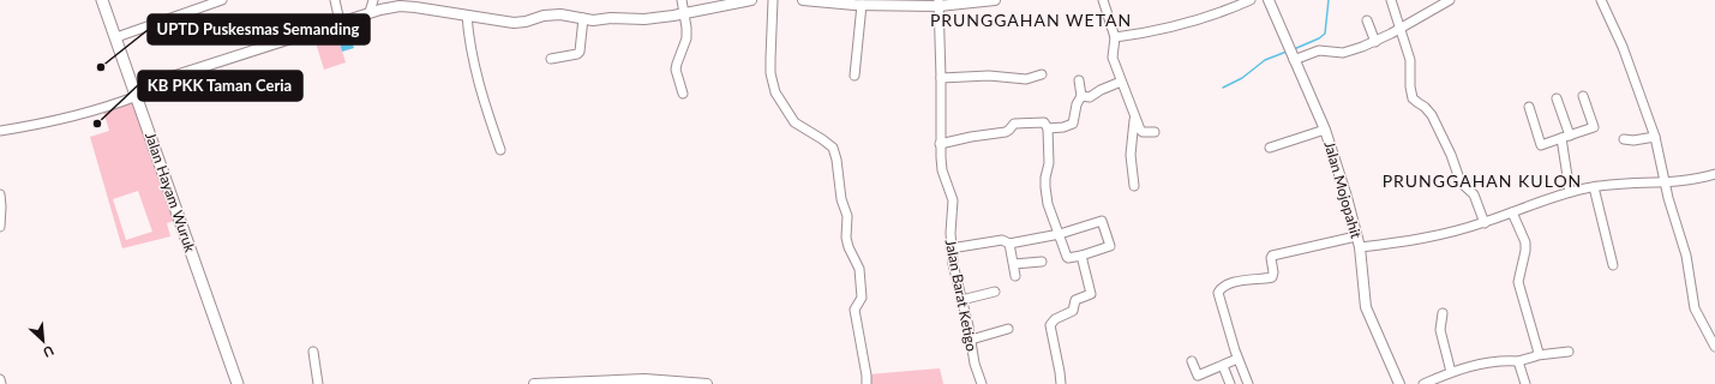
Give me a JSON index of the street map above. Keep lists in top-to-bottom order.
{
  "streets": {
    "main road": ["Jalan Hayam Wuruk"],
    "street": ["Jalan Mojopahit", "Jalan Barat Ketigo"]
  },
  "districts": ["PRUNGGAHAN WETAN", "PRUNGGAHAN KULON"],
  "places": ["UPTD Puskesmas Semanding", "KB PKK Taman Ceria"],
  "north": "bottom right"
}
